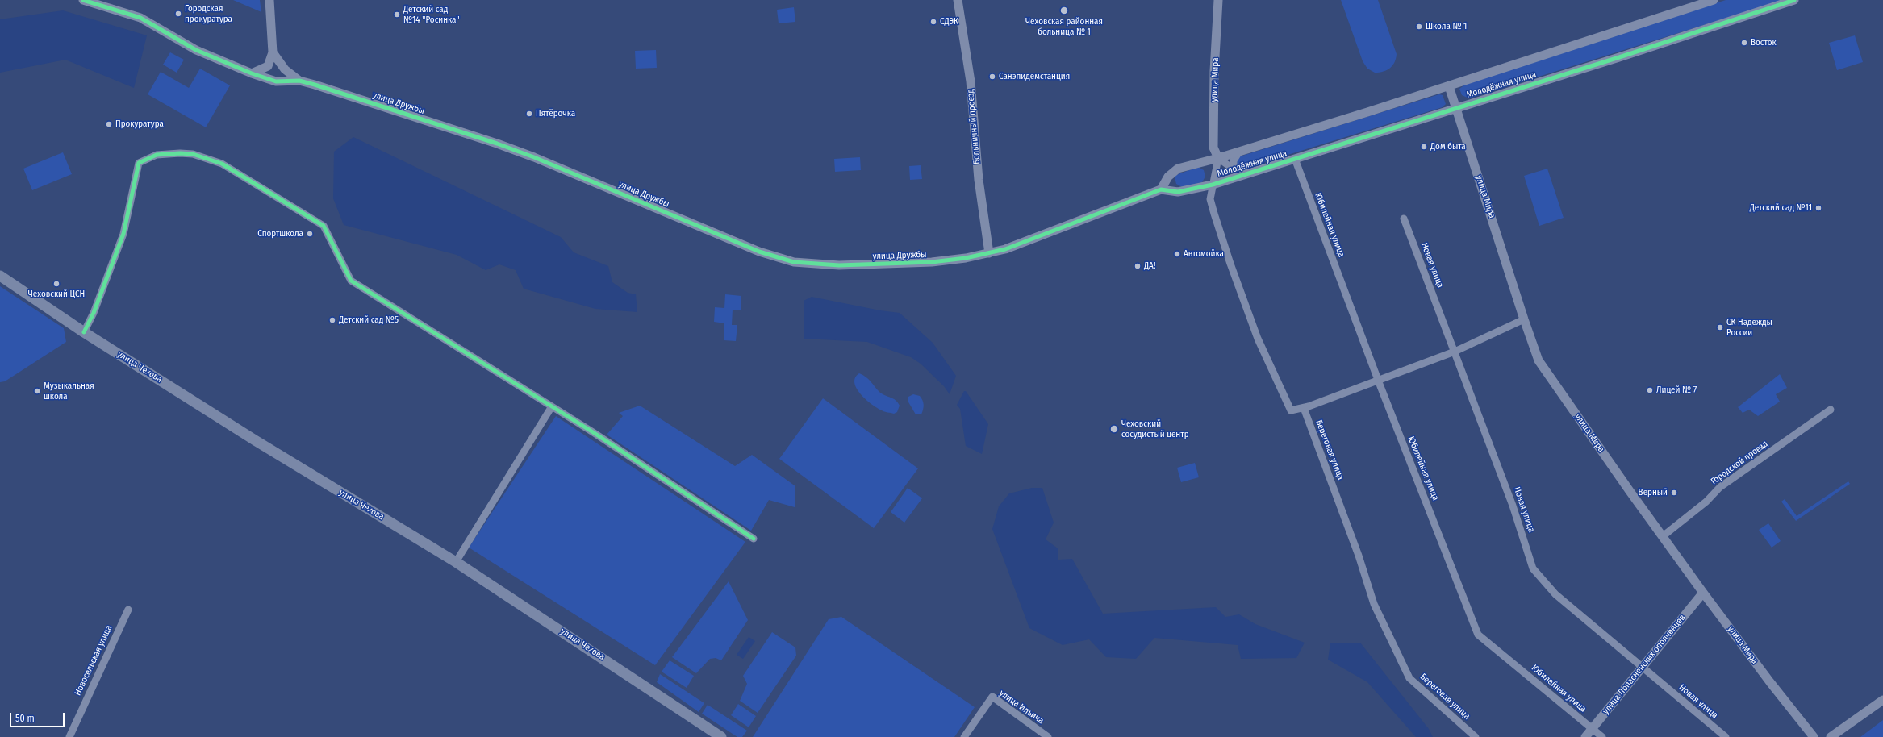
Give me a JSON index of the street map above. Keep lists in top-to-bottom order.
{
  "streets": {
    "main road": ["улица Чехова"],
    "street": [
      "улица Мира",
      "Молодёжная улица",
      "улица Дружбы",
      "Больничный проезд",
      "Юбилейная улица",
      "Новая улица",
      "Береговая улица",
      "Городской проезд",
      "Новосельская улица",
      "улица Лопасненских ополченцев",
      "улица Ильича"
    ]
  },
  "crossings": [
    ["улица Мира", "Молодёжная улица"],
    ["улица Мира", "Городской проезд"],
    ["улица Мира", "улица Лопасненских ополченцев"],
    ["Молодёжная улица", "улица Дружбы"],
    ["Молодёжная улица", "Юбилейная улица"],
    ["улица Дружбы", "Больничный проезд"],
    ["Юбилейная улица", "улица Лопасненских ополченцев"],
    ["Новая улица", "улица Лопасненских ополченцев"]
  ],
  "places": [
    "Чеховская районная больница № 1",
    "Городская прокуратура",
    "Детский сад №14 \"Росинка\"",
    "СДЭК",
    "Школа № 1",
    "Восток",
    "Санэпидемстанция",
    "Пятёрочка",
    "Прокуратура",
    "Дом быта",
    "Детский сад №11",
    "Спортшкола",
    "Автомойка",
    "ДА!",
    "Чеховский ЦСН",
    "Детский сад №5",
    "СК Надежды России",
    "Лицей № 7",
    "Музыкальная школа",
    "Чеховский сосудистый центр",
    "Верный"
  ],
  "scale_bar": "50 m"
}
